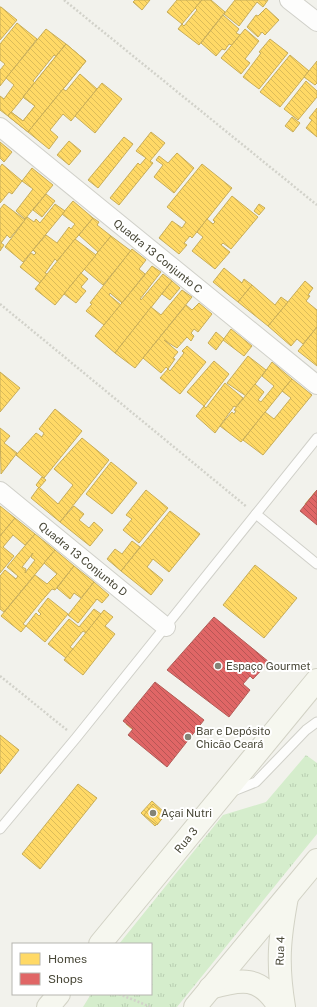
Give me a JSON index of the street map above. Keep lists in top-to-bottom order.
{
  "streets": {
    "main road": ["Rua 3", "Rua 4"],
    "street": ["Quadra 13 Conjunto C", "Quadra 13 Conjunto D"]
  },
  "places": ["Espaço Gourmet", "Bar e Depósito Chicão Ceará", "Açai Nutri"],
  "legend": ["Homes", "Shops"]
}
